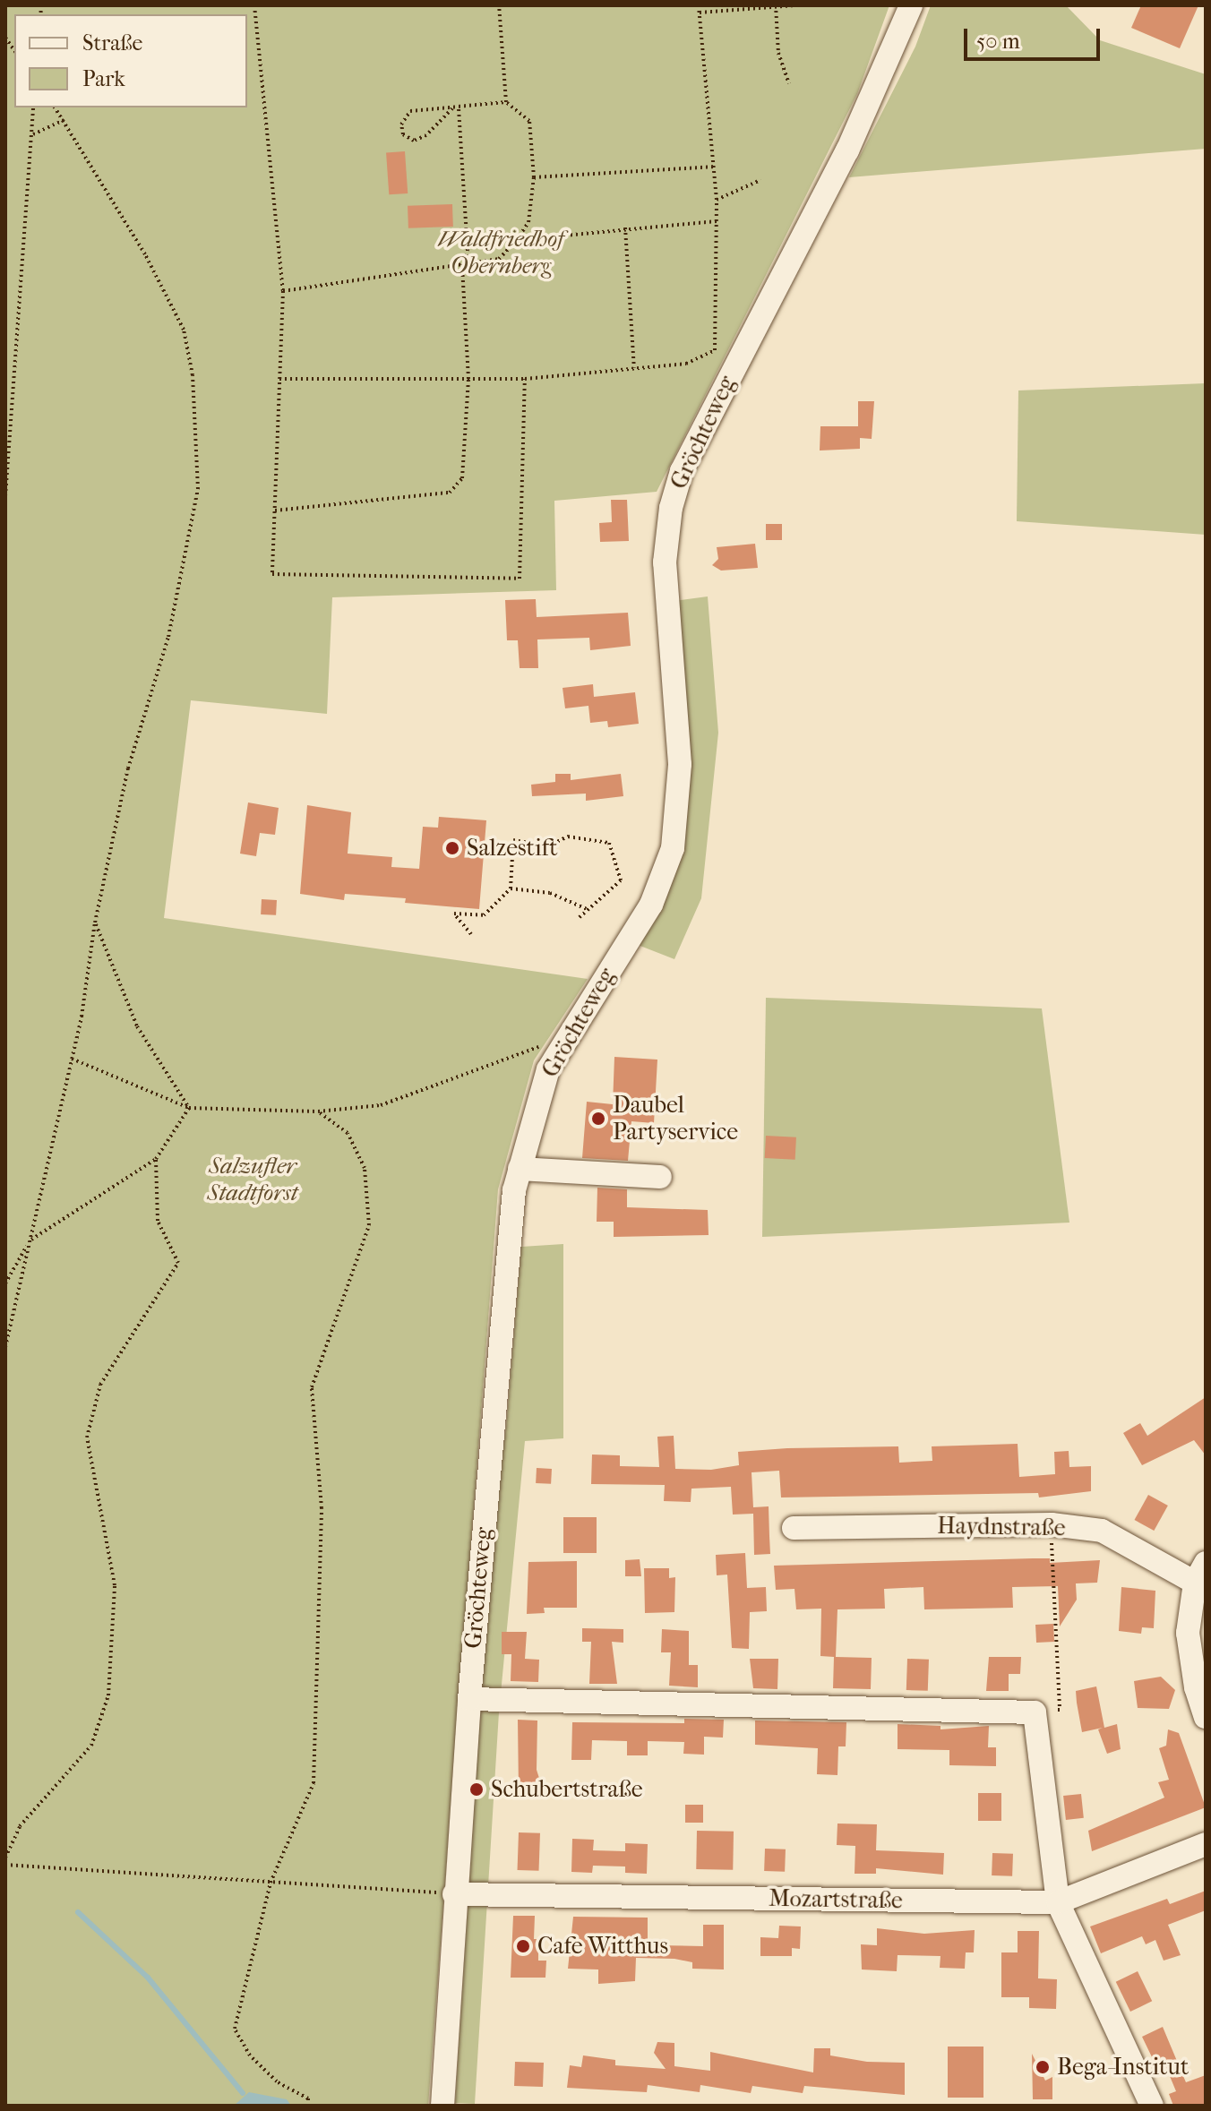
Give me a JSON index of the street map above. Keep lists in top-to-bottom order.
{
  "streets": {
    "street": ["Gröchteweg", "Haydnstraße", "Mozartstraße"]
  },
  "crossings": [
    ["Gröchteweg", "Mozartstraße"]
  ],
  "parks": ["Waldfriedhof Obernberg", "Salzufler Stadtforst"],
  "places": [
    "Salzestift",
    "Daubel Partyservice",
    "Schubertstraße",
    "Cafe Witthus",
    "Bega-Institut"
  ],
  "legend": ["Straße", "Park"],
  "scale_bar": "50 m"
}
